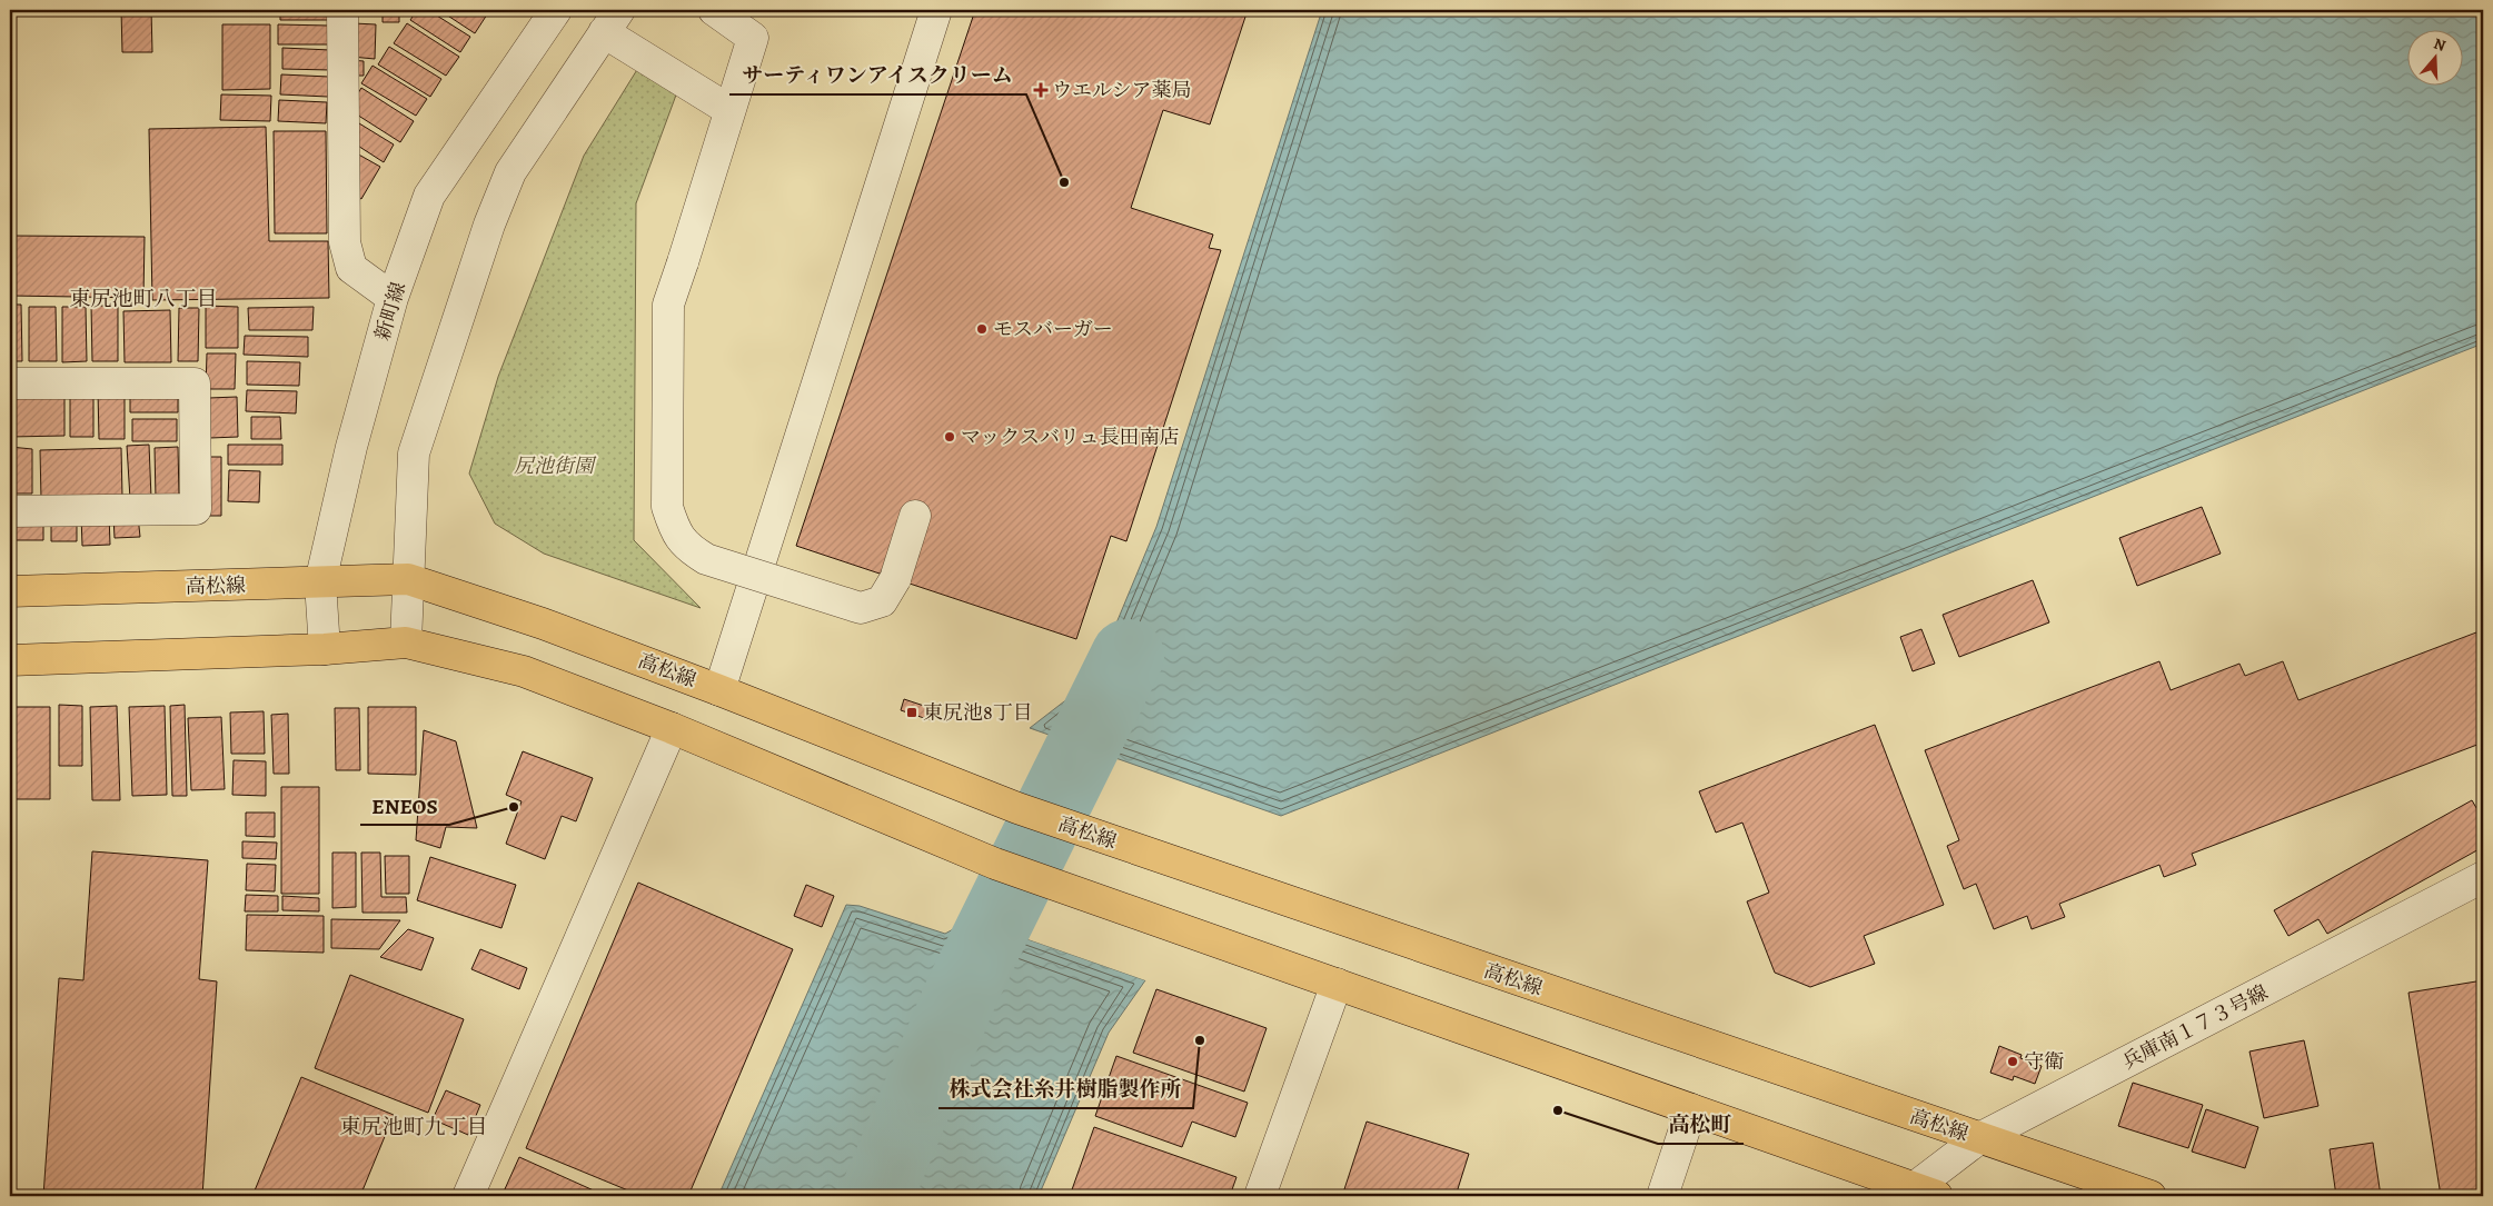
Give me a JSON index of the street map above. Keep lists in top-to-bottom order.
{
  "streets": {
    "main road": ["高松線"],
    "street": ["新町線", "兵庫南１７３号線"]
  },
  "crossings": [
    ["新町線", "高松線"],
    ["高松線", "兵庫南１７３号線"]
  ],
  "districts": ["東尻池町八丁目", "東尻池町九丁目"],
  "parks": ["尻池街園"],
  "places": {
    "health": ["ウエルシア薬局"],
    "other": [
      "サーティワンアイスクリーム",
      "モスバーガー",
      "マックスバリュ長田南店",
      "ENEOS",
      "株式会社糸井樹脂製作所",
      "守衛",
      "高松町"
    ],
    "transit": ["東尻池8丁目"]
  },
  "north": "top"
}
